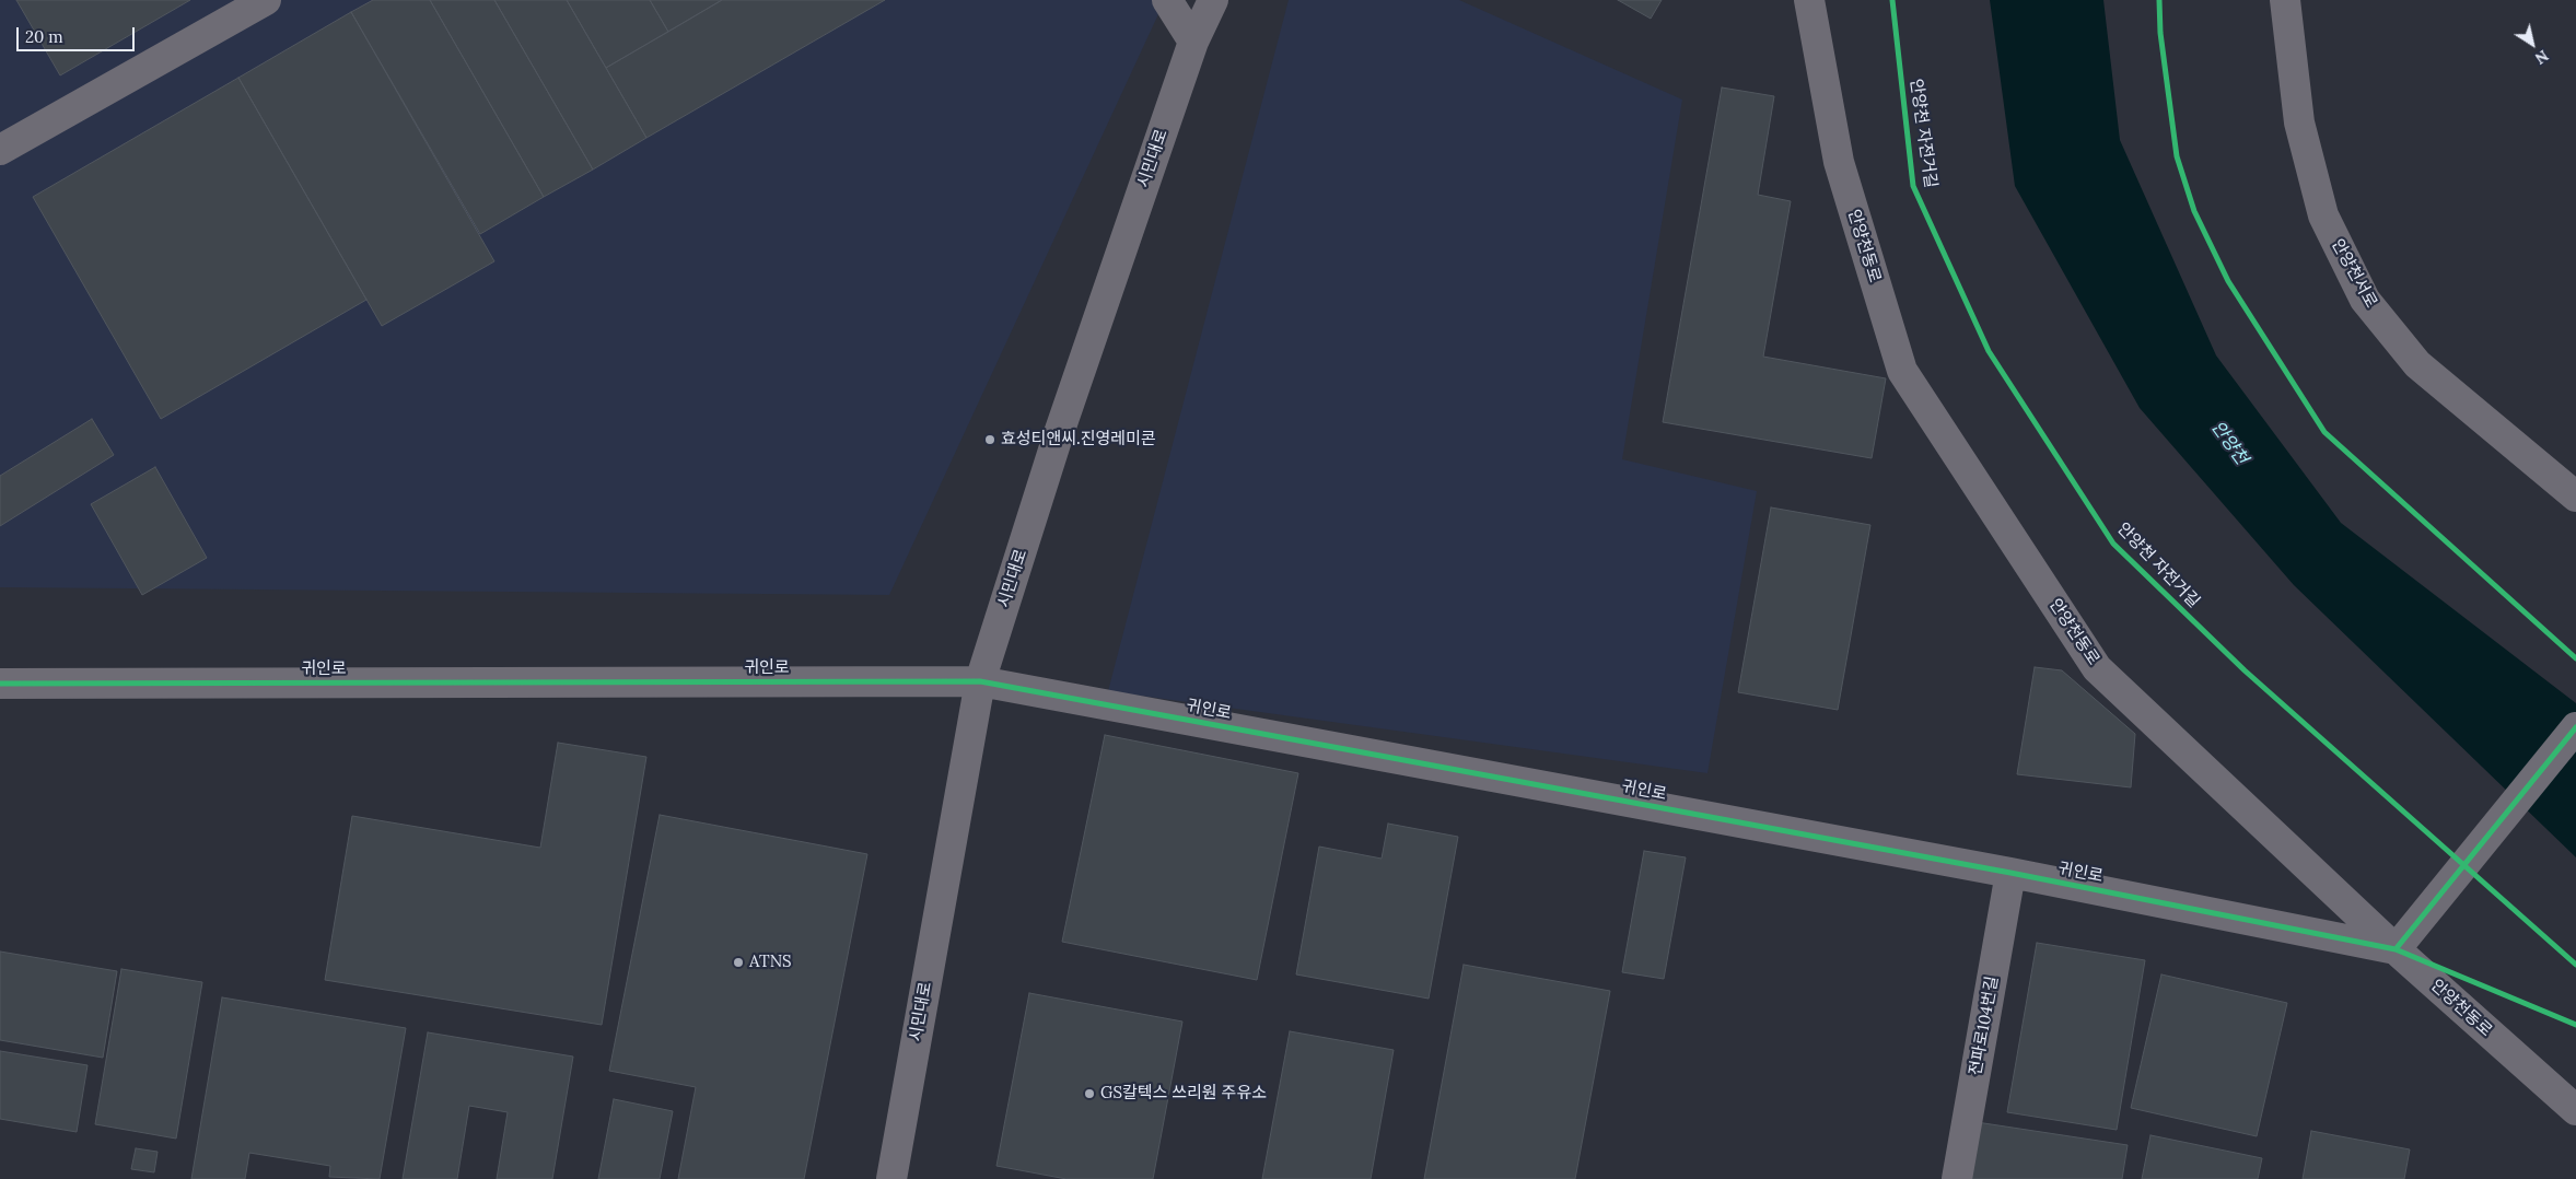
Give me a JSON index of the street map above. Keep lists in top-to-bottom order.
{
  "streets": {
    "street": [
      "시민대로",
      "안양천동로",
      "안양천서로",
      "귀인로",
      "전파로104번길"
    ],
    "cycle path": ["안양천 자전거길"]
  },
  "crossings": [
    ["시민대로", "귀인로"],
    ["안양천동로", "귀인로"],
    ["귀인로", "전파로104번길"]
  ],
  "water": ["안양천"],
  "places": ["효성티앤씨.진영레미콘", "ATNS", "GS칼텍스 쓰리원 주유소"],
  "scale_bar": "20 m",
  "north": "bottom right"
}
